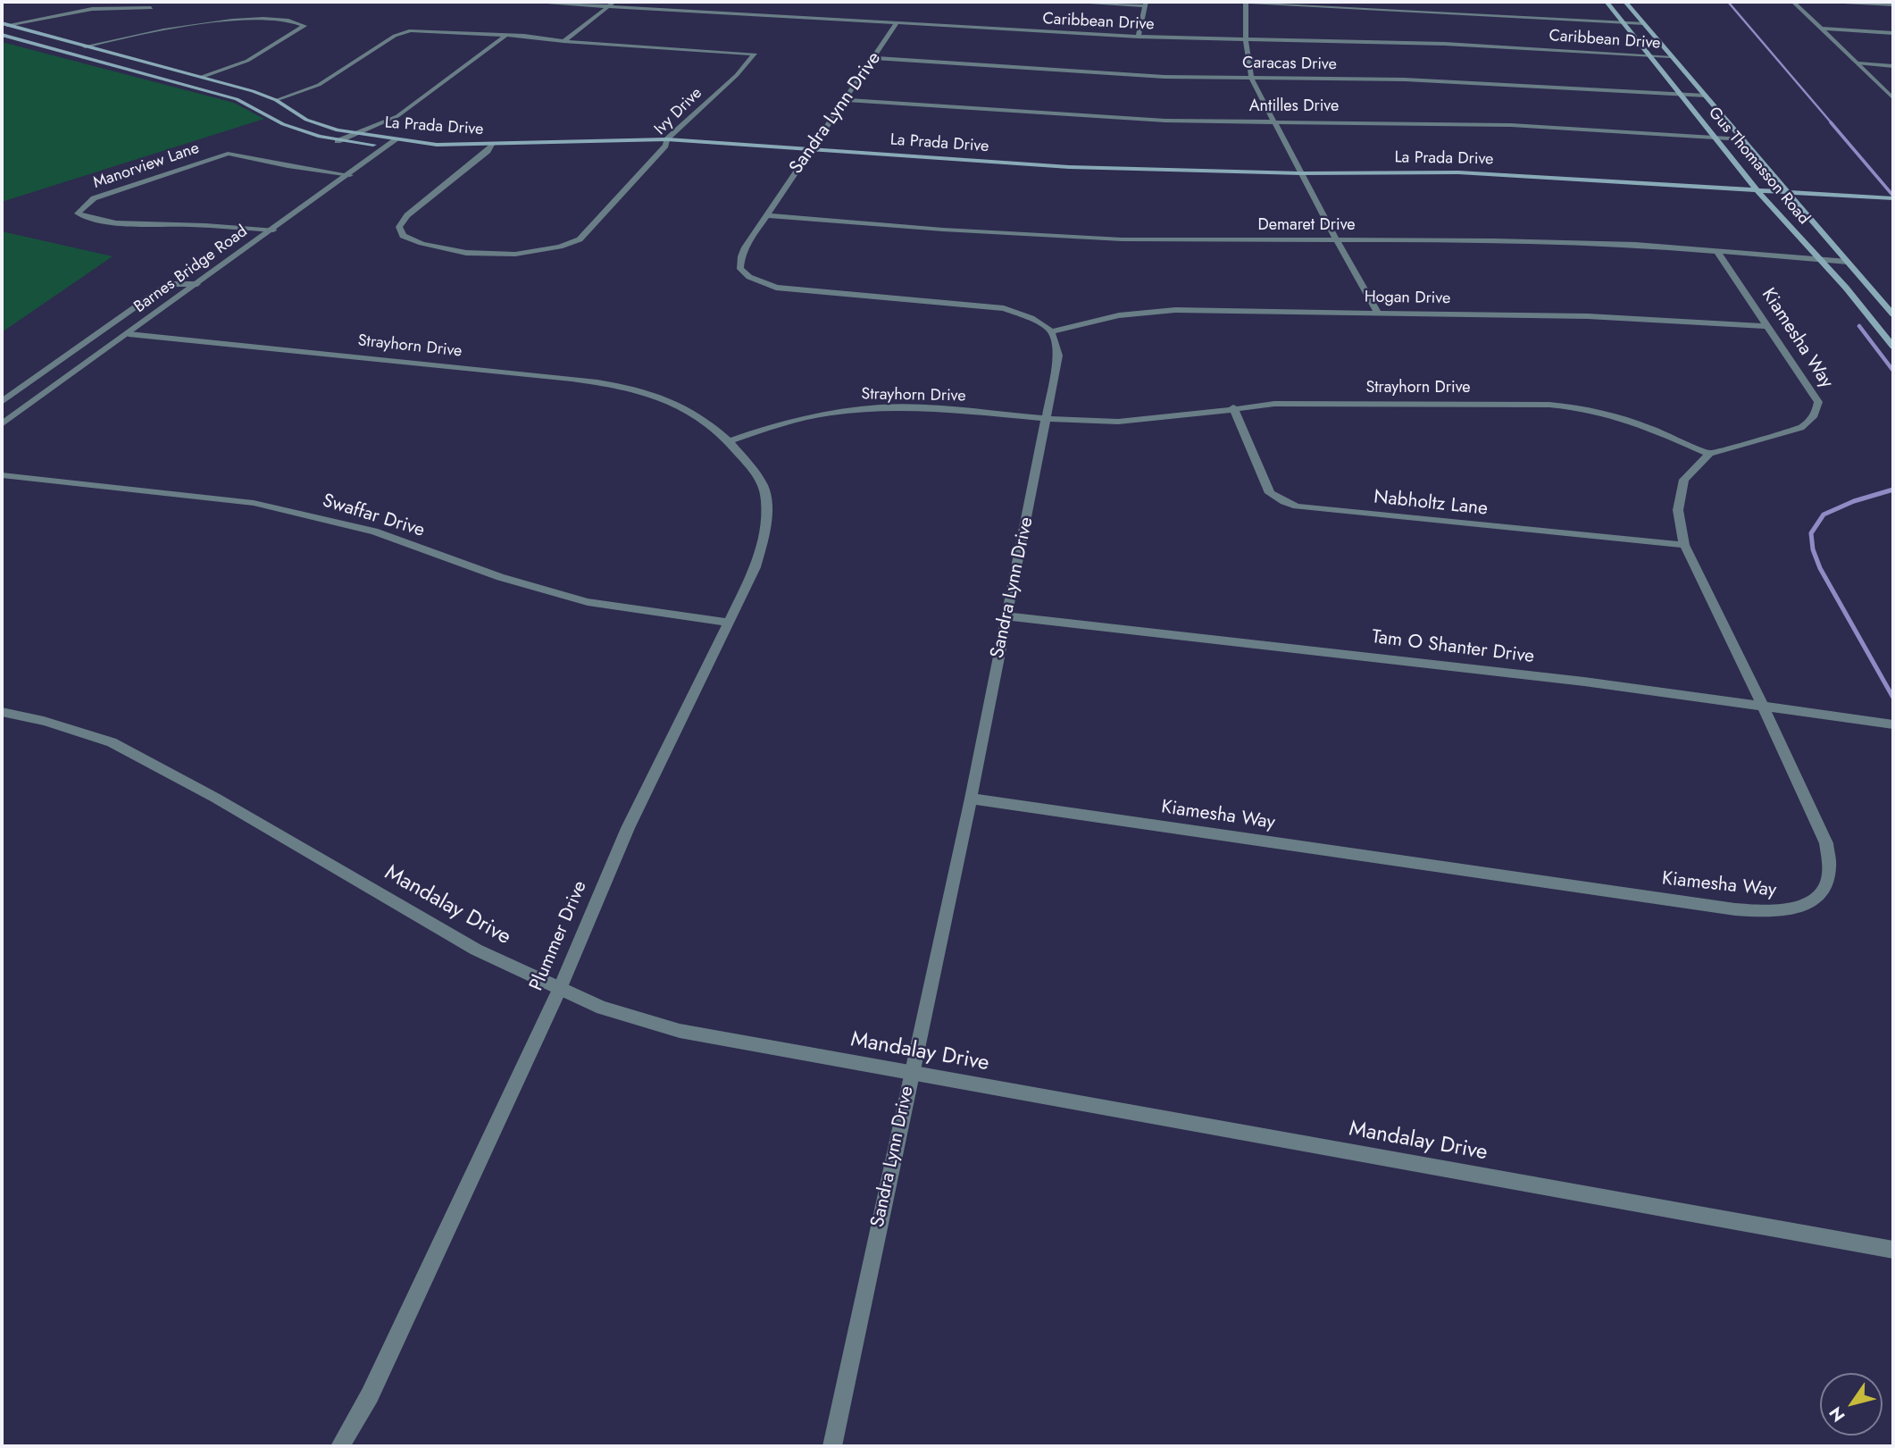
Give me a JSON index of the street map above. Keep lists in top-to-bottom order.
{
  "streets": {
    "main road": ["La Prada Drive", "Gus Thomasson Road"],
    "street": [
      "Caribbean Drive",
      "Caracas Drive",
      "Antilles Drive",
      "Ivy Drive",
      "Sandra Lynn Drive",
      "Manorview Lane",
      "Demaret Drive",
      "Barnes Bridge Road",
      "Hogan Drive",
      "Kiamesha Way",
      "Strayhorn Drive",
      "Nabholtz Lane",
      "Swaffar Drive",
      "Tam O Shanter Drive",
      "Mandalay Drive",
      "Plummer Drive"
    ]
  },
  "crossings": [
    ["Caribbean Drive", "Sandra Lynn Drive"],
    ["Caribbean Drive", "Gus Thomasson Road"],
    ["Caracas Drive", "Sandra Lynn Drive"],
    ["Caracas Drive", "Gus Thomasson Road"],
    ["Antilles Drive", "Sandra Lynn Drive"],
    ["Antilles Drive", "Gus Thomasson Road"],
    ["Ivy Drive", "La Prada Drive"],
    ["Sandra Lynn Drive", "La Prada Drive"],
    ["Sandra Lynn Drive", "Demaret Drive"],
    ["Sandra Lynn Drive", "Hogan Drive"],
    ["Sandra Lynn Drive", "Kiamesha Way"],
    ["Sandra Lynn Drive", "Strayhorn Drive"],
    ["Sandra Lynn Drive", "Tam O Shanter Drive"],
    ["Sandra Lynn Drive", "Mandalay Drive"],
    ["La Prada Drive", "Gus Thomasson Road"],
    ["La Prada Drive", "Barnes Bridge Road"],
    ["Manorview Lane", "Barnes Bridge Road"],
    ["Gus Thomasson Road", "Demaret Drive"],
    ["Demaret Drive", "Kiamesha Way"],
    ["Barnes Bridge Road", "Strayhorn Drive"],
    ["Hogan Drive", "Kiamesha Way"],
    ["Kiamesha Way", "Strayhorn Drive"],
    ["Kiamesha Way", "Nabholtz Lane"],
    ["Kiamesha Way", "Tam O Shanter Drive"],
    ["Strayhorn Drive", "Nabholtz Lane"],
    ["Strayhorn Drive", "Plummer Drive"],
    ["Swaffar Drive", "Plummer Drive"],
    ["Mandalay Drive", "Plummer Drive"]
  ],
  "north": "bottom left"
}
